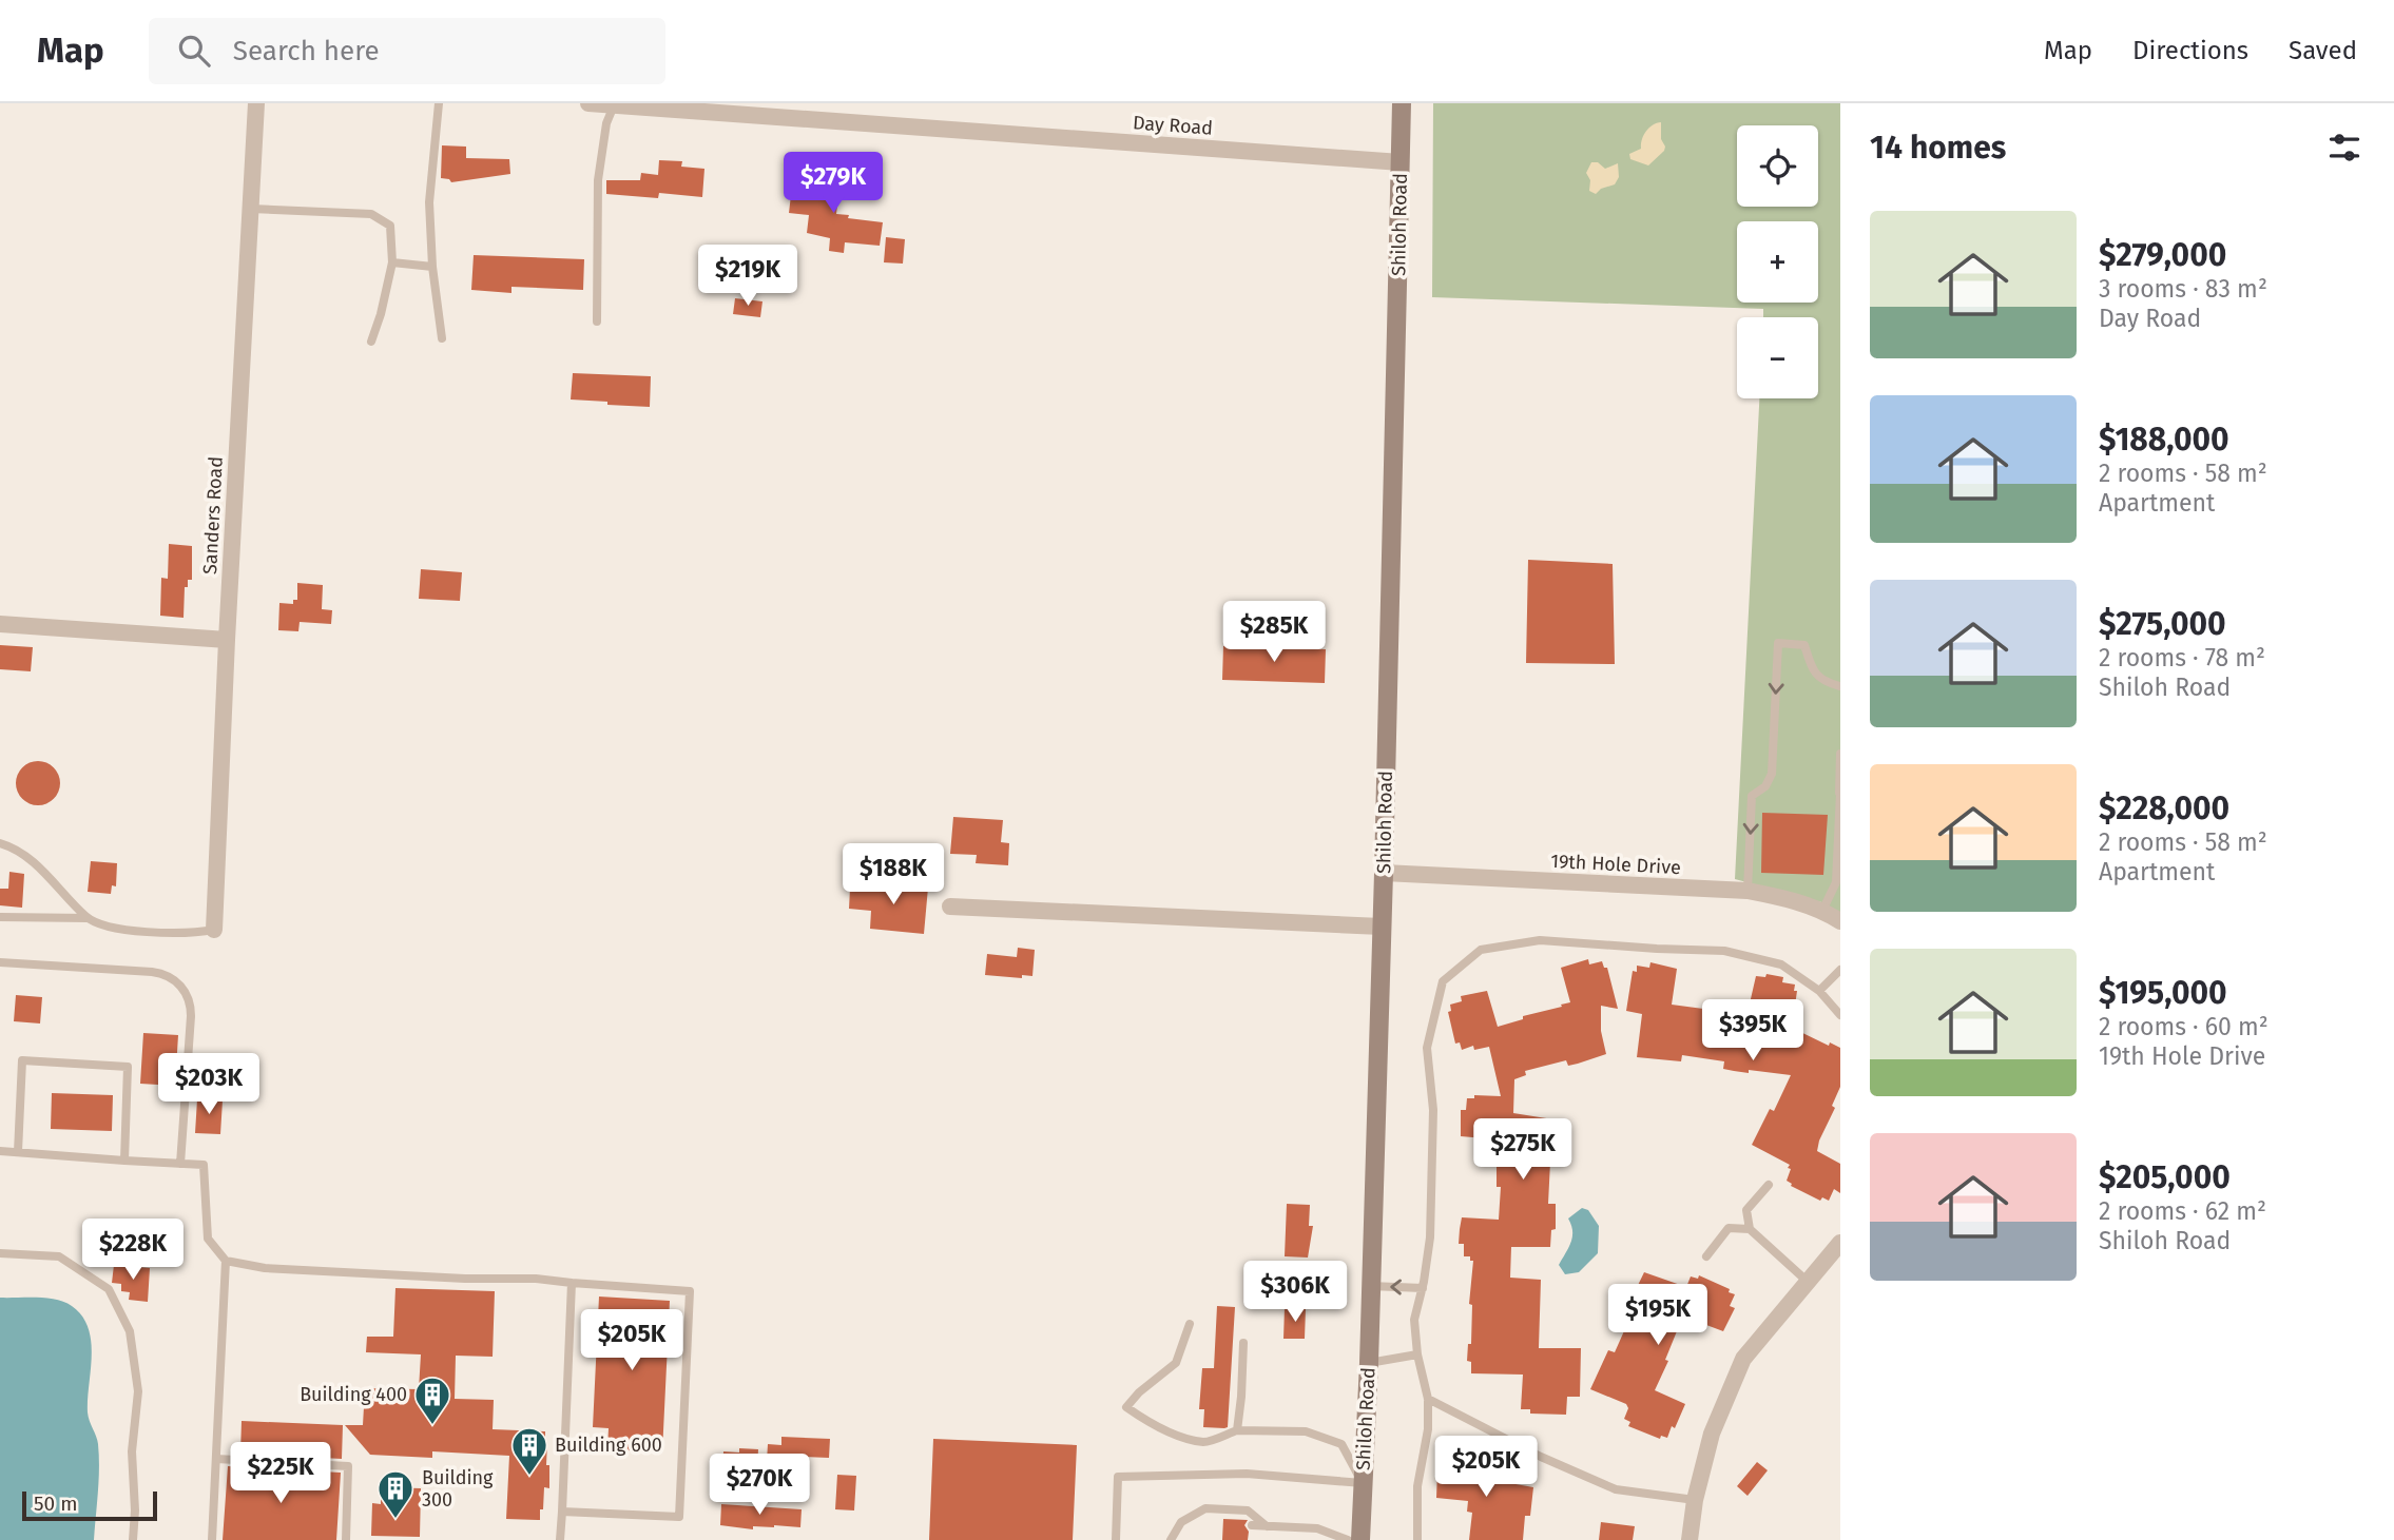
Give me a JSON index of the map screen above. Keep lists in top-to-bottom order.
{
  "streets": {
    "main road": ["Shiloh Road"],
    "street": ["Day Road", "Sanders Road", "19th Hole Drive"]
  },
  "crossings": [
    ["Day Road", "Shiloh Road"],
    ["Shiloh Road", "19th Hole Drive"]
  ],
  "places": {
    "building": ["Building 400", "Building 600", "Building 300"]
  },
  "scale_bar": "50 m",
  "page": {
    "header": "Map",
    "search": "Search here",
    "nav": ["Map", "Directions", "Saved"],
    "heading": "14 homes",
    "map_buttons": ["+", "−"],
    "price": [
      "$279K",
      "$219K",
      "$285K",
      "$188K",
      "$395K",
      "$203K",
      "$275K",
      "$228K",
      "$306K",
      "$195K",
      "$205K",
      "$205K",
      "$225K",
      "$270K"
    ],
    "list": [
      {
        "name": "$279,000",
        "note": "3 rooms · 83 m² · Day Road"
      },
      {
        "name": "$188,000",
        "note": "2 rooms · 58 m² · Apartment"
      },
      {
        "name": "$275,000",
        "note": "2 rooms · 78 m² · Shiloh Road"
      },
      {
        "name": "$228,000",
        "note": "2 rooms · 58 m² · Apartment"
      },
      {
        "name": "$195,000",
        "note": "2 rooms · 60 m² · 19th Hole Drive"
      },
      {
        "name": "$205,000",
        "note": "2 rooms · 62 m² · Shiloh Road"
      }
    ],
    "scale": "50 m"
  }
}
